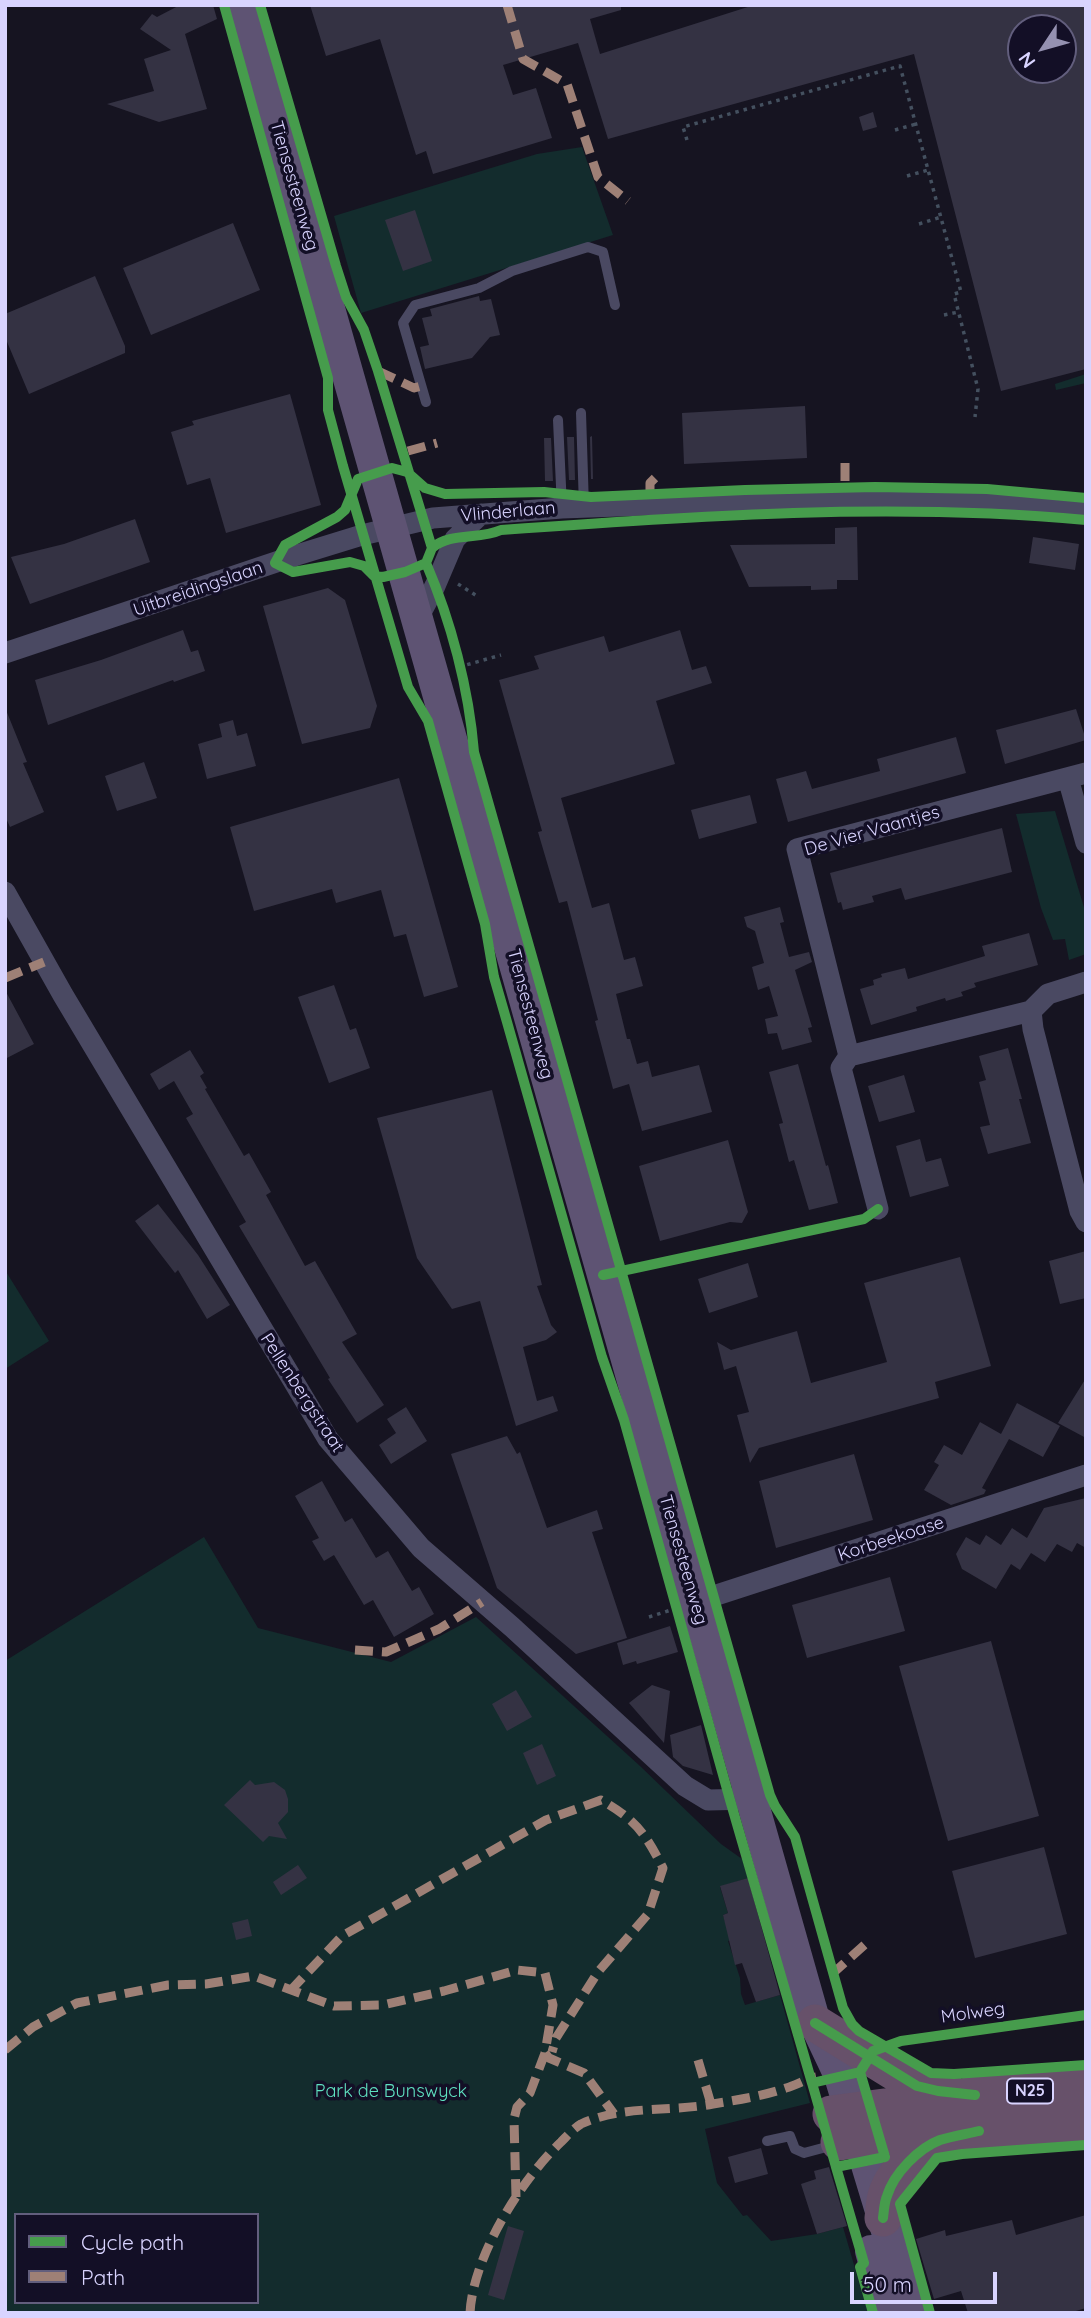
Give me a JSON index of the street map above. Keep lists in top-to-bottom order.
{
  "streets": {
    "highway": ["N25"],
    "main road": ["Tiensesteenweg"],
    "street": [
      "Vlinderlaan",
      "Uitbreidingslaan",
      "De Vier Vaantjes",
      "Pellenbergstraat",
      "Korbeekoase"
    ],
    "cycle path": ["Molweg"]
  },
  "crossings": [
    ["Tiensesteenweg", "Vlinderlaan"],
    ["Tiensesteenweg", "Uitbreidingslaan"],
    ["Tiensesteenweg", "Pellenbergstraat"],
    ["Tiensesteenweg", "Korbeekoase"],
    ["Tiensesteenweg", "N25"],
    ["Vlinderlaan", "Uitbreidingslaan"]
  ],
  "parks": ["Park de Bunswyck"],
  "legend": ["Cycle path", "Path"],
  "scale_bar": "50 m",
  "north": "bottom left"
}
